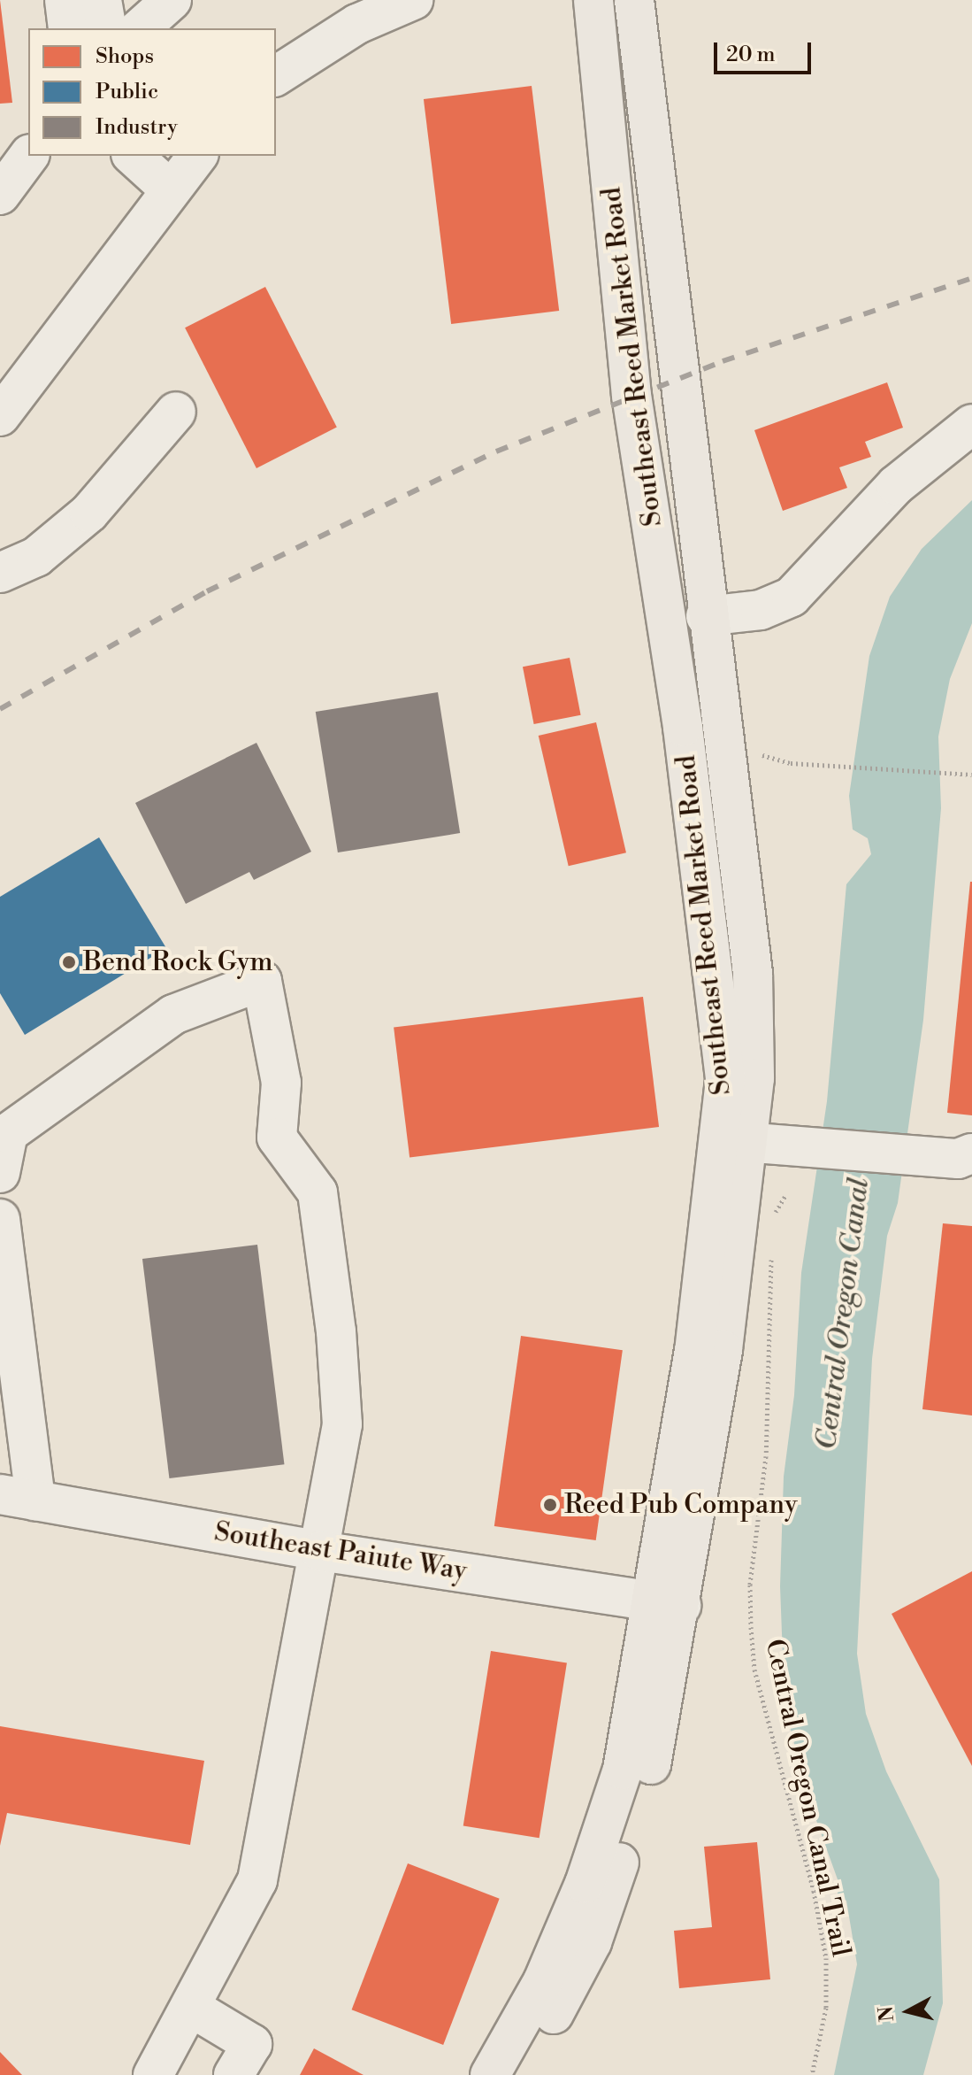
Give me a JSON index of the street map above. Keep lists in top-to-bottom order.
{
  "streets": {
    "main road": ["Southeast Reed Market Road"],
    "street": ["Southeast Paiute Way"],
    "path": ["Central Oregon Canal Trail"]
  },
  "crossings": [
    ["Southeast Reed Market Road", "Southeast Paiute Way"]
  ],
  "water": ["Central Oregon Canal"],
  "places": ["Bend Rock Gym", "Reed Pub Company"],
  "legend": ["Shops", "Public", "Industry"],
  "scale_bar": "20 m",
  "north": "left"
}
